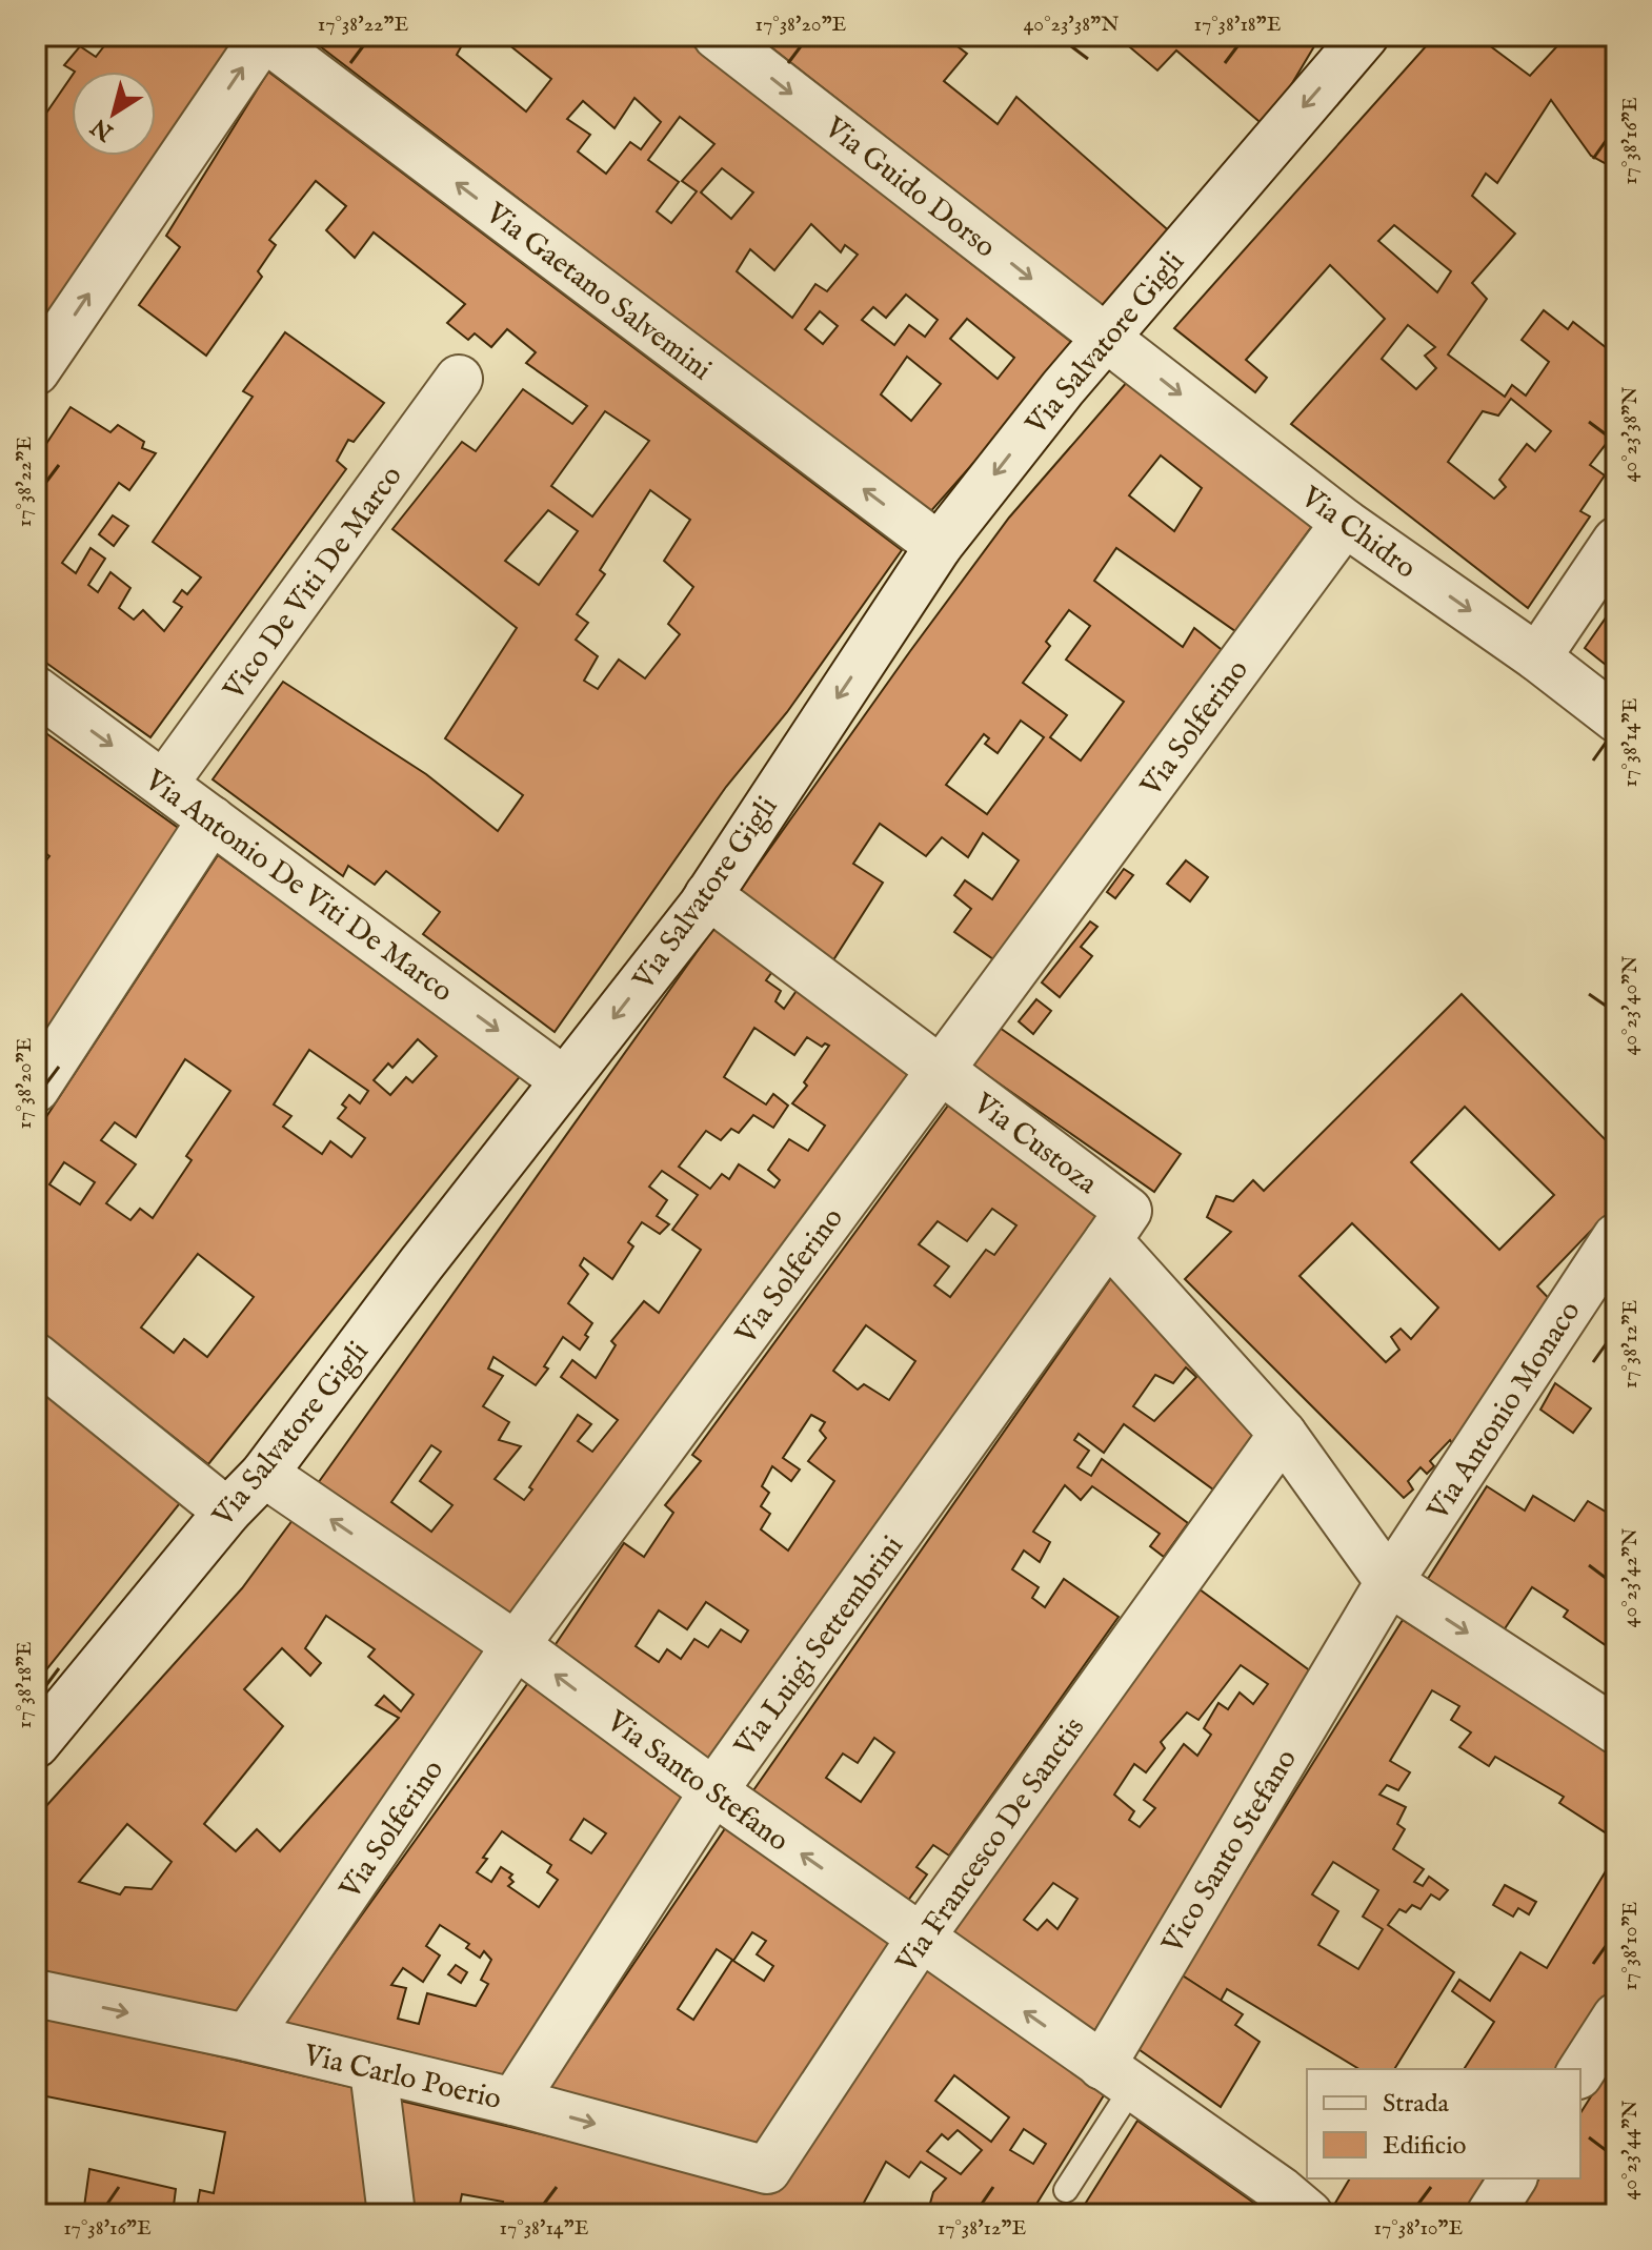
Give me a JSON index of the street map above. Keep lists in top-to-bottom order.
{
  "streets": {
    "street": [
      "Via Guido Dorso",
      "Via Gaetano Salvemini",
      "Via Salvatore Gigli",
      "Via Chidro",
      "Vico De Viti De Marco",
      "Via Solferino",
      "Via Antonio De Viti De Marco",
      "Via Custoza",
      "Via Antonio Monaco",
      "Via Luigi Settembrini",
      "Via Santo Stefano",
      "Via Francesco De Sanctis",
      "Vico Santo Stefano",
      "Via Carlo Poerio"
    ]
  },
  "crossings": [
    ["Via Guido Dorso", "Via Salvatore Gigli"],
    ["Via Guido Dorso", "Via Chidro"],
    ["Via Gaetano Salvemini", "Via Salvatore Gigli"],
    ["Via Salvatore Gigli", "Via Chidro"],
    ["Via Salvatore Gigli", "Via Antonio De Viti De Marco"],
    ["Via Salvatore Gigli", "Via Custoza"],
    ["Via Salvatore Gigli", "Via Santo Stefano"],
    ["Via Chidro", "Via Solferino"],
    ["Vico De Viti De Marco", "Via Antonio De Viti De Marco"],
    ["Via Solferino", "Via Custoza"],
    ["Via Solferino", "Via Santo Stefano"],
    ["Via Solferino", "Via Carlo Poerio"],
    ["Via Custoza", "Via Luigi Settembrini"],
    ["Via Antonio Monaco", "Vico Santo Stefano"],
    ["Via Luigi Settembrini", "Via Santo Stefano"],
    ["Via Luigi Settembrini", "Via Carlo Poerio"],
    ["Via Santo Stefano", "Via Francesco De Sanctis"],
    ["Via Santo Stefano", "Vico Santo Stefano"],
    ["Via Francesco De Sanctis", "Via Carlo Poerio"]
  ],
  "one_way": [
    "Via Guido Dorso",
    "Via Gaetano Salvemini",
    "Via Salvatore Gigli",
    "Via Chidro",
    "Via Antonio De Viti De Marco",
    "Via Santo Stefano",
    "Via Carlo Poerio"
  ],
  "legend": ["Strada", "Edificio"],
  "north": "bottom left",
  "coordinates": [
    "17°38'22\"E",
    "17°38'20\"E",
    "40°23'38\"N",
    "17°38'18\"E",
    "17°38'16\"E",
    "17°38'14\"E",
    "40°23'40\"N",
    "17°38'12\"E",
    "40°23'42\"N",
    "17°38'10\"E",
    "40°23'44\"N"
  ]
}
